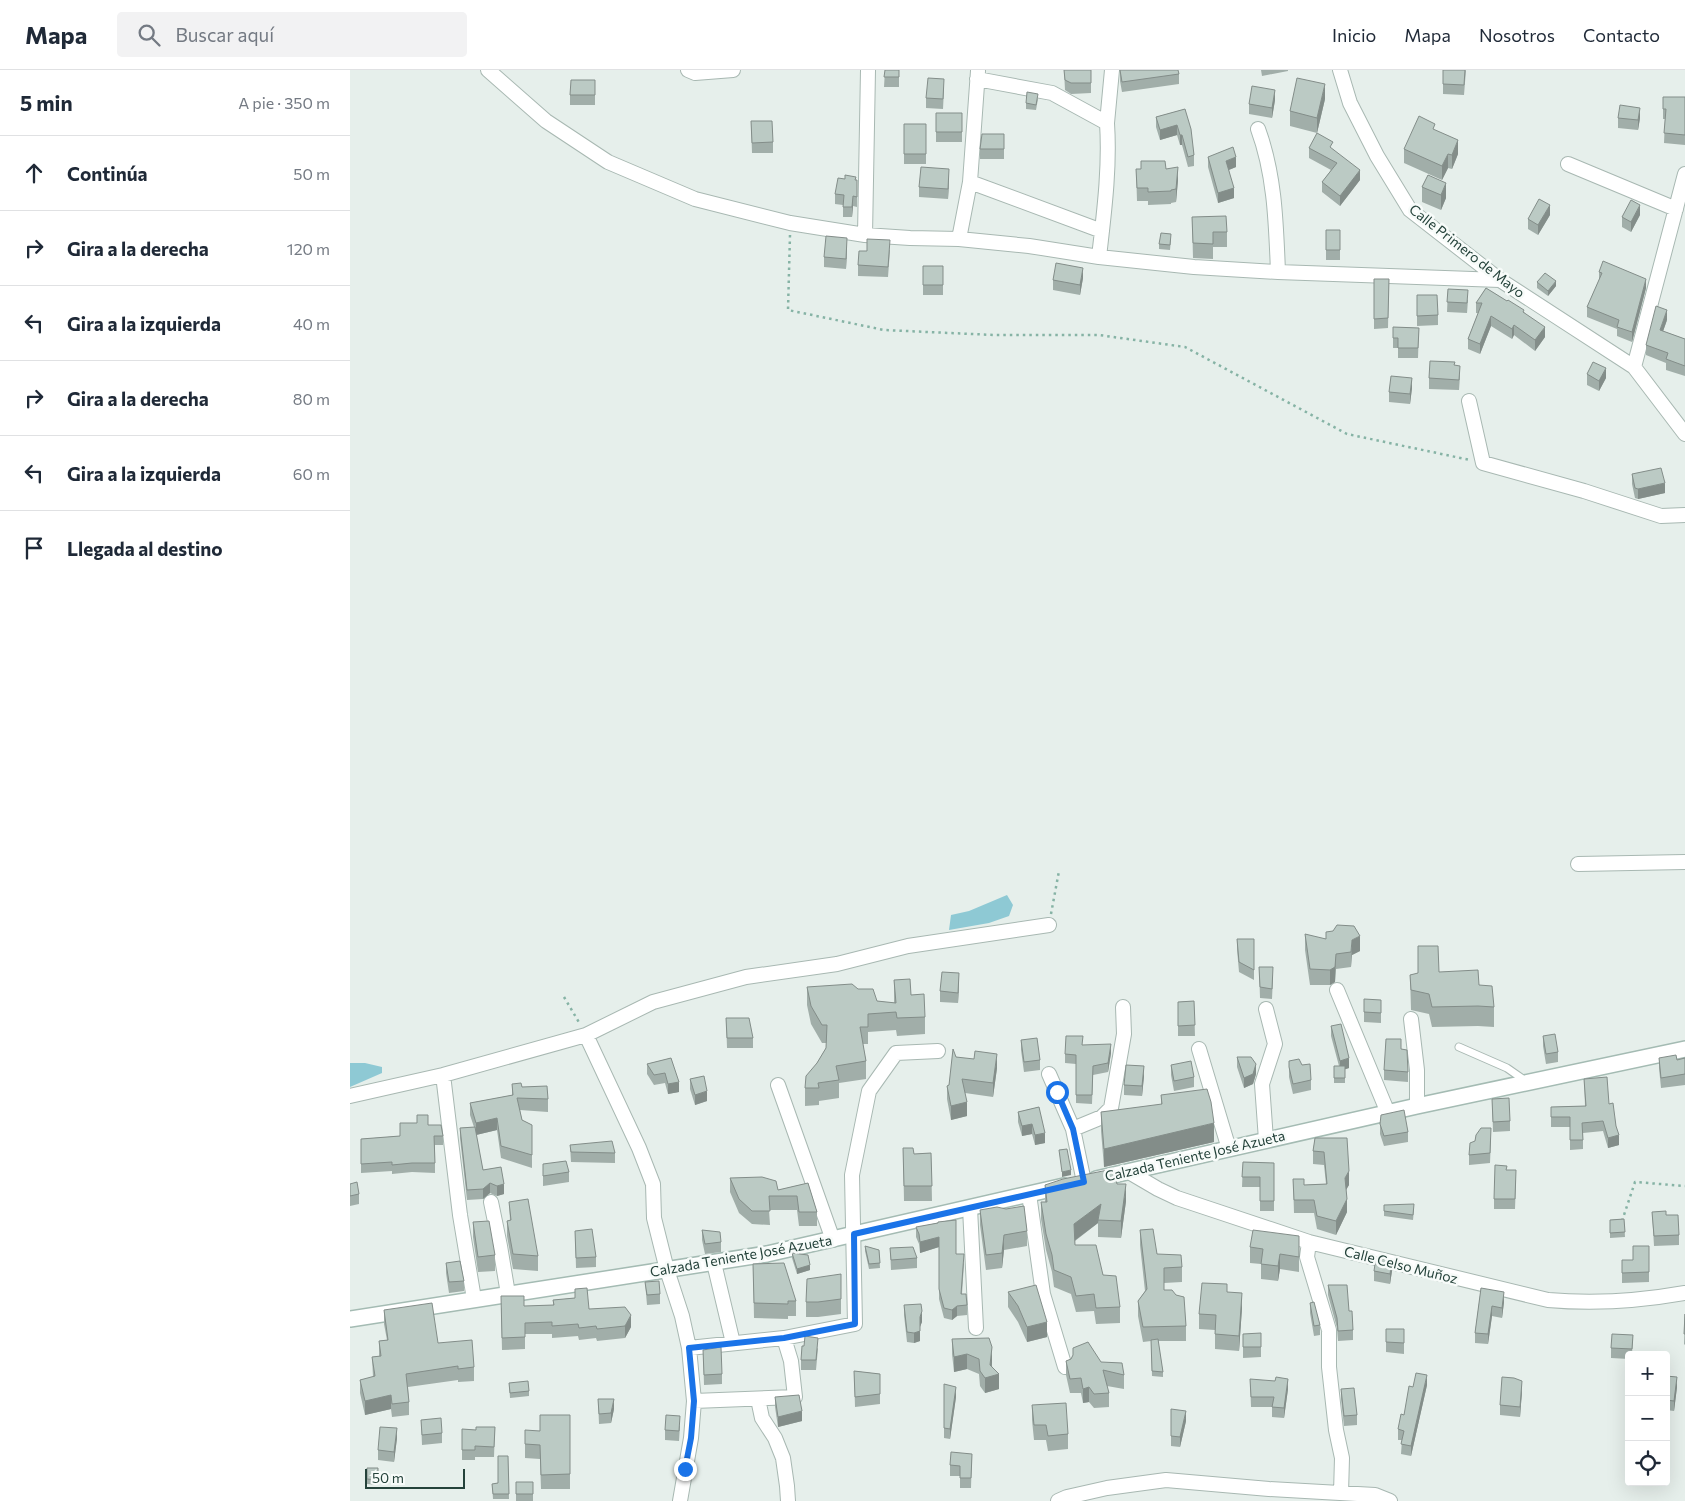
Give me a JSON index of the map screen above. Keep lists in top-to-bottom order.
{
  "streets": {
    "main road": ["Calzada Teniente José Azueta"],
    "street": ["Calle Primero de Mayo", "Calle Celso Muñoz"]
  },
  "crossings": [
    ["Calzada Teniente José Azueta", "Calle Celso Muñoz"]
  ],
  "scale_bar": "50 m",
  "page": {
    "header": "Mapa",
    "search": "Buscar aquí",
    "nav": [
      "Inicio",
      "Mapa",
      "Nosotros",
      "Contacto"
    ],
    "heading": ["5 min", "A pie · 350 m"],
    "list": [
      ["Continúa", "50 m"],
      ["Gira a la derecha", "120 m"],
      ["Gira a la izquierda", "40 m"],
      ["Gira a la derecha", "80 m"],
      ["Gira a la izquierda", "60 m"],
      "Llegada al destino"
    ],
    "map_buttons": ["+", "−"],
    "scale": "50 m"
  }
}
